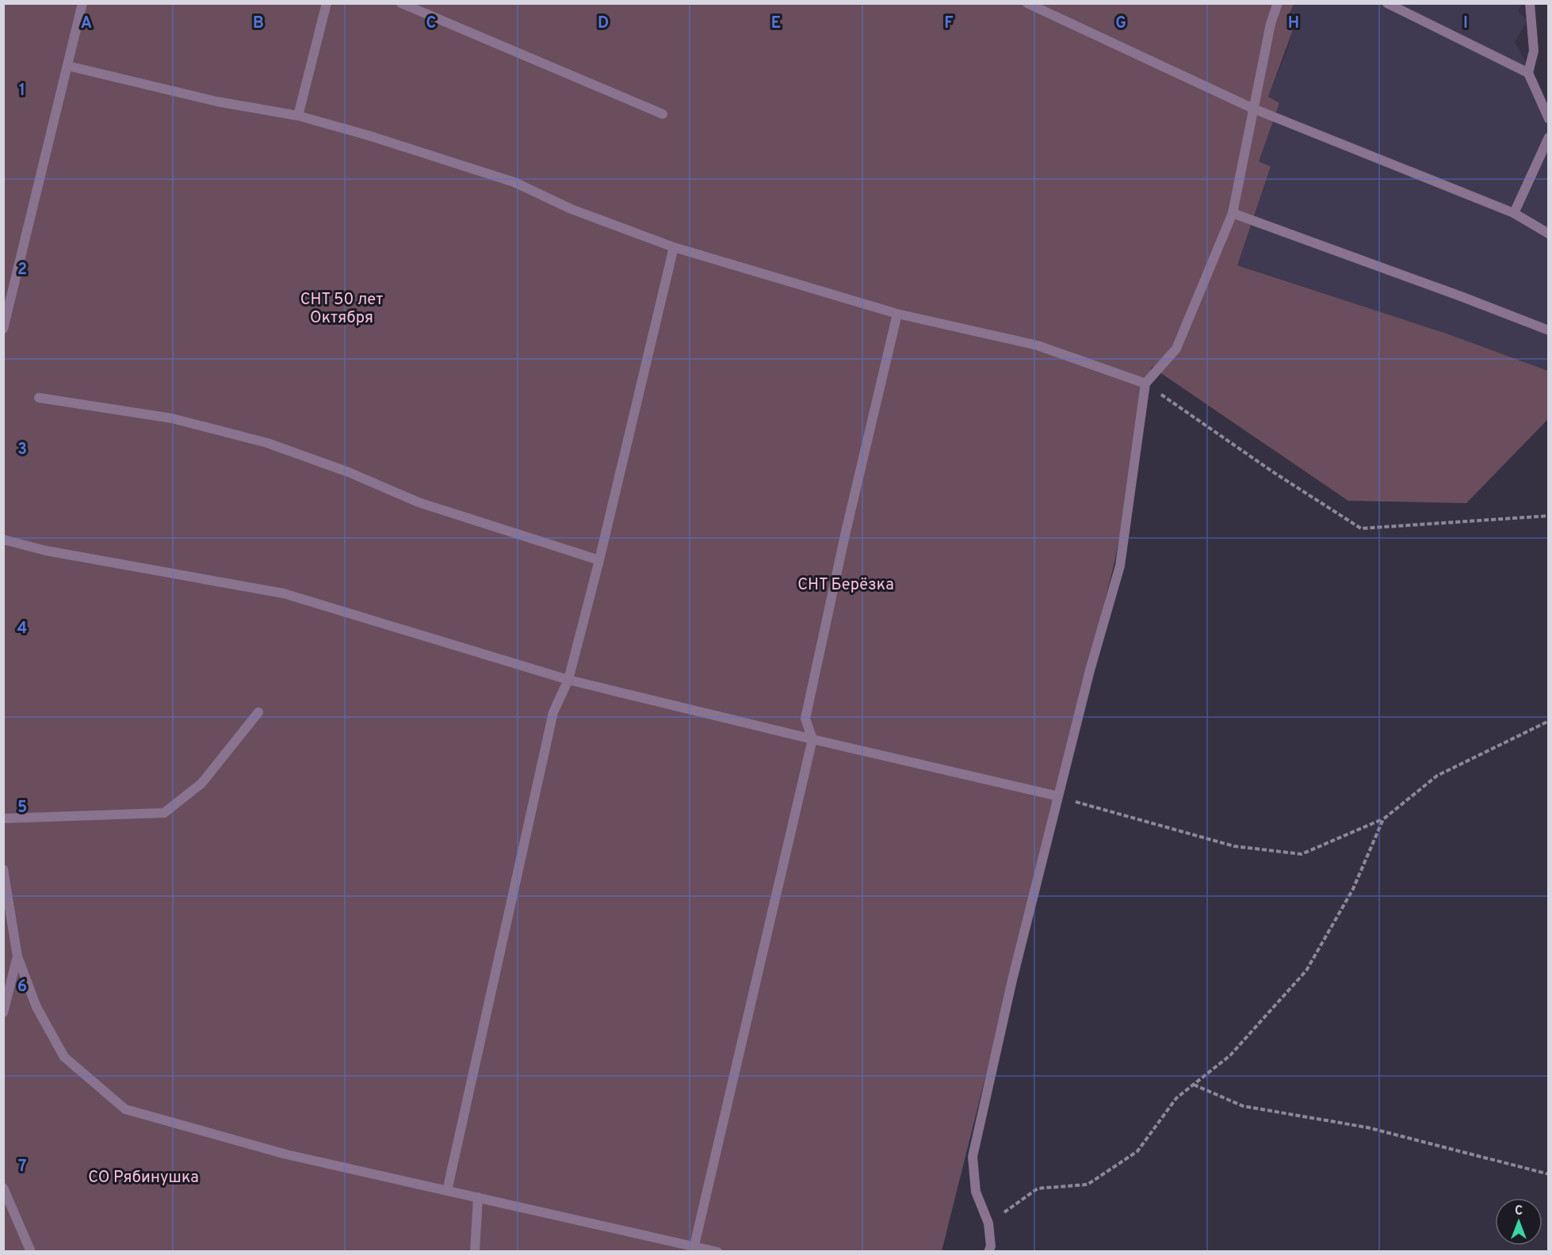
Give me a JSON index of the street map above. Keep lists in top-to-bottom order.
{
  "parks": ["СНТ 50 лет Октября", "СНТ Берёзка", "СО Рябинушка"],
  "north": "top",
  "grid": {
    "columns": [
      "A",
      "B",
      "C",
      "D",
      "E",
      "F",
      "G",
      "H",
      "I"
    ],
    "rows": [
      "1",
      "2",
      "3",
      "4",
      "5",
      "6",
      "7"
    ]
  }
}
